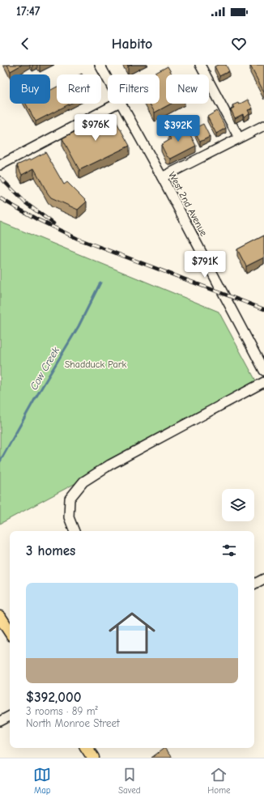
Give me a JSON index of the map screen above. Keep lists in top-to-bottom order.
{
  "streets": {
    "street": ["West 2nd Avenue"]
  },
  "water": ["Cow Creek"],
  "parks": ["Shadduck Park"],
  "page": {
    "status": "17:47",
    "header": "Habito",
    "chip": [
      "Buy",
      "Rent",
      "Filters",
      "New"
    ],
    "price": ["$976K", "$392K", "$791K"],
    "heading": "3 homes",
    "list": [
      {
        "name": "$392,000",
        "note": "3 rooms · 89 m² · North Monroe Street"
      }
    ],
    "tabs": ["Map", "Saved", "Home"]
  }
}
